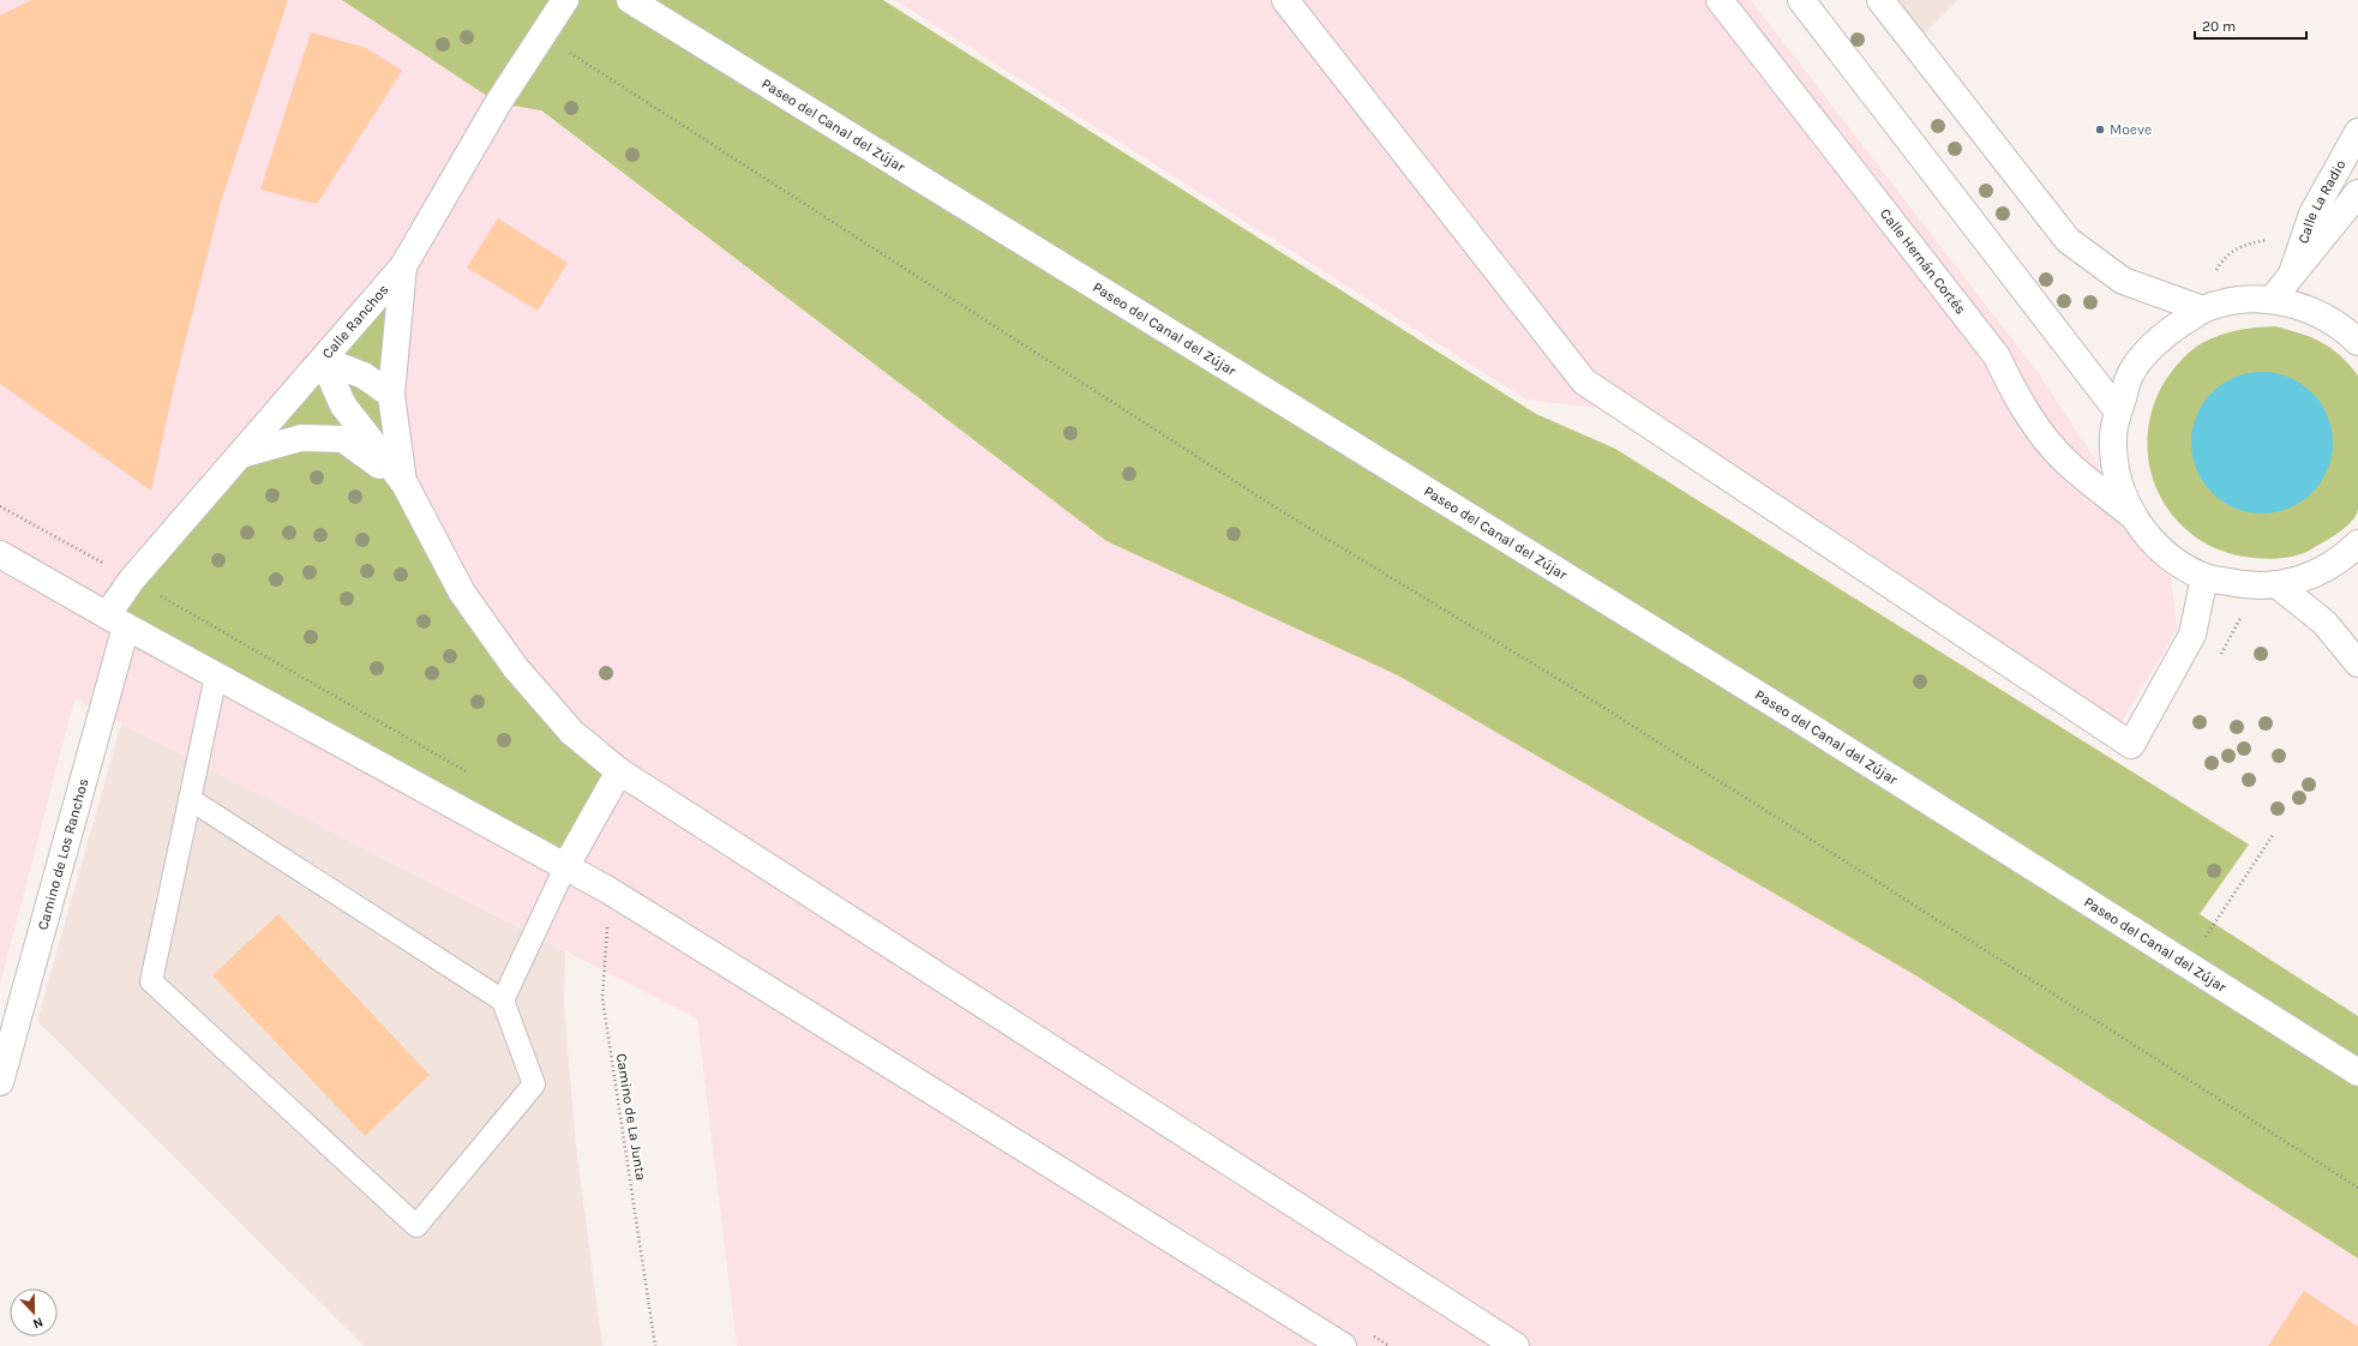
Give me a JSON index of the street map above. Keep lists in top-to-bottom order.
{
  "streets": {
    "street": [
      "Paseo del Canal del Zújar",
      "Calle La Radio",
      "Calle Hernán Cortés",
      "Calle Ranchos",
      "Camino de Los Ranchos"
    ],
    "path": ["Camino de La Junta"]
  },
  "crossings": [
    ["Calle Ranchos", "Camino de Los Ranchos"]
  ],
  "places": ["Moeve"],
  "scale_bar": "20 m",
  "north": "bottom"
}
